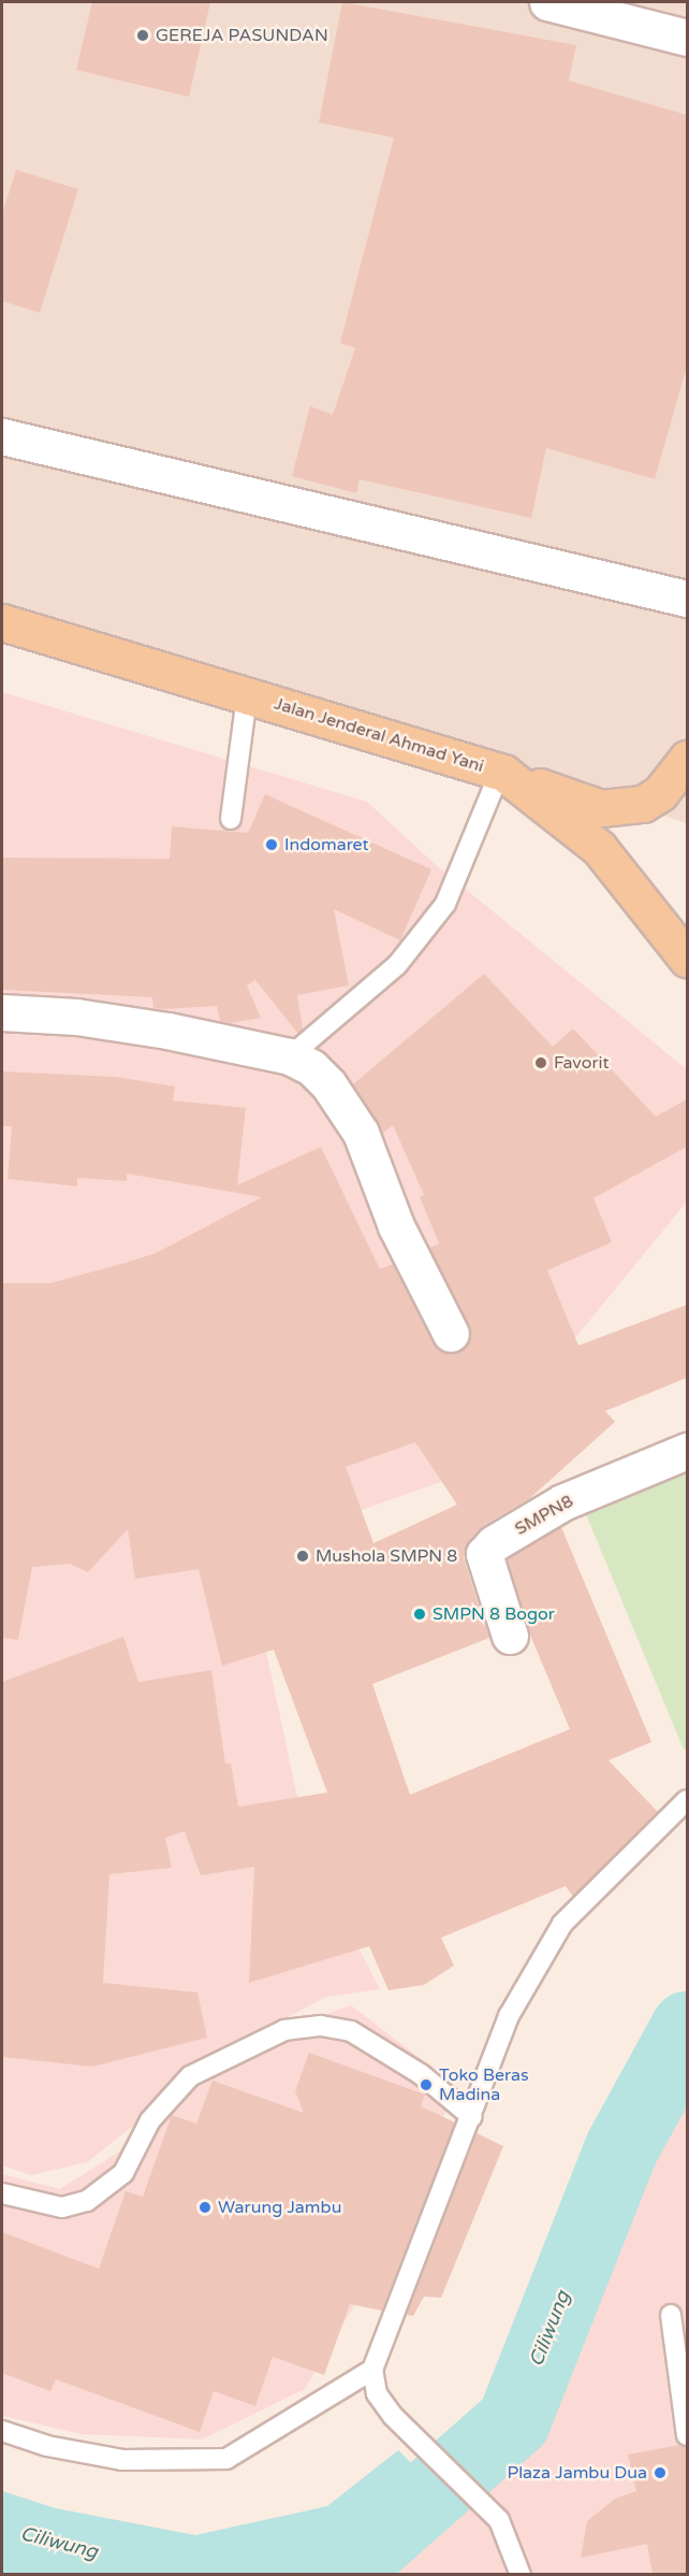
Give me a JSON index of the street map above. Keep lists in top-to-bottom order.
{
  "streets": {
    "main road": ["Jalan Jenderal Ahmad Yani"],
    "street": ["SMPN8"]
  },
  "water": ["Ciliwung"],
  "places": [
    "GEREJA PASUNDAN",
    "Indomaret",
    "Favorit",
    "Mushola SMPN 8",
    "SMPN 8 Bogor",
    "Toko Beras Madina",
    "Warung Jambu",
    "Plaza Jambu Dua"
  ]
}
